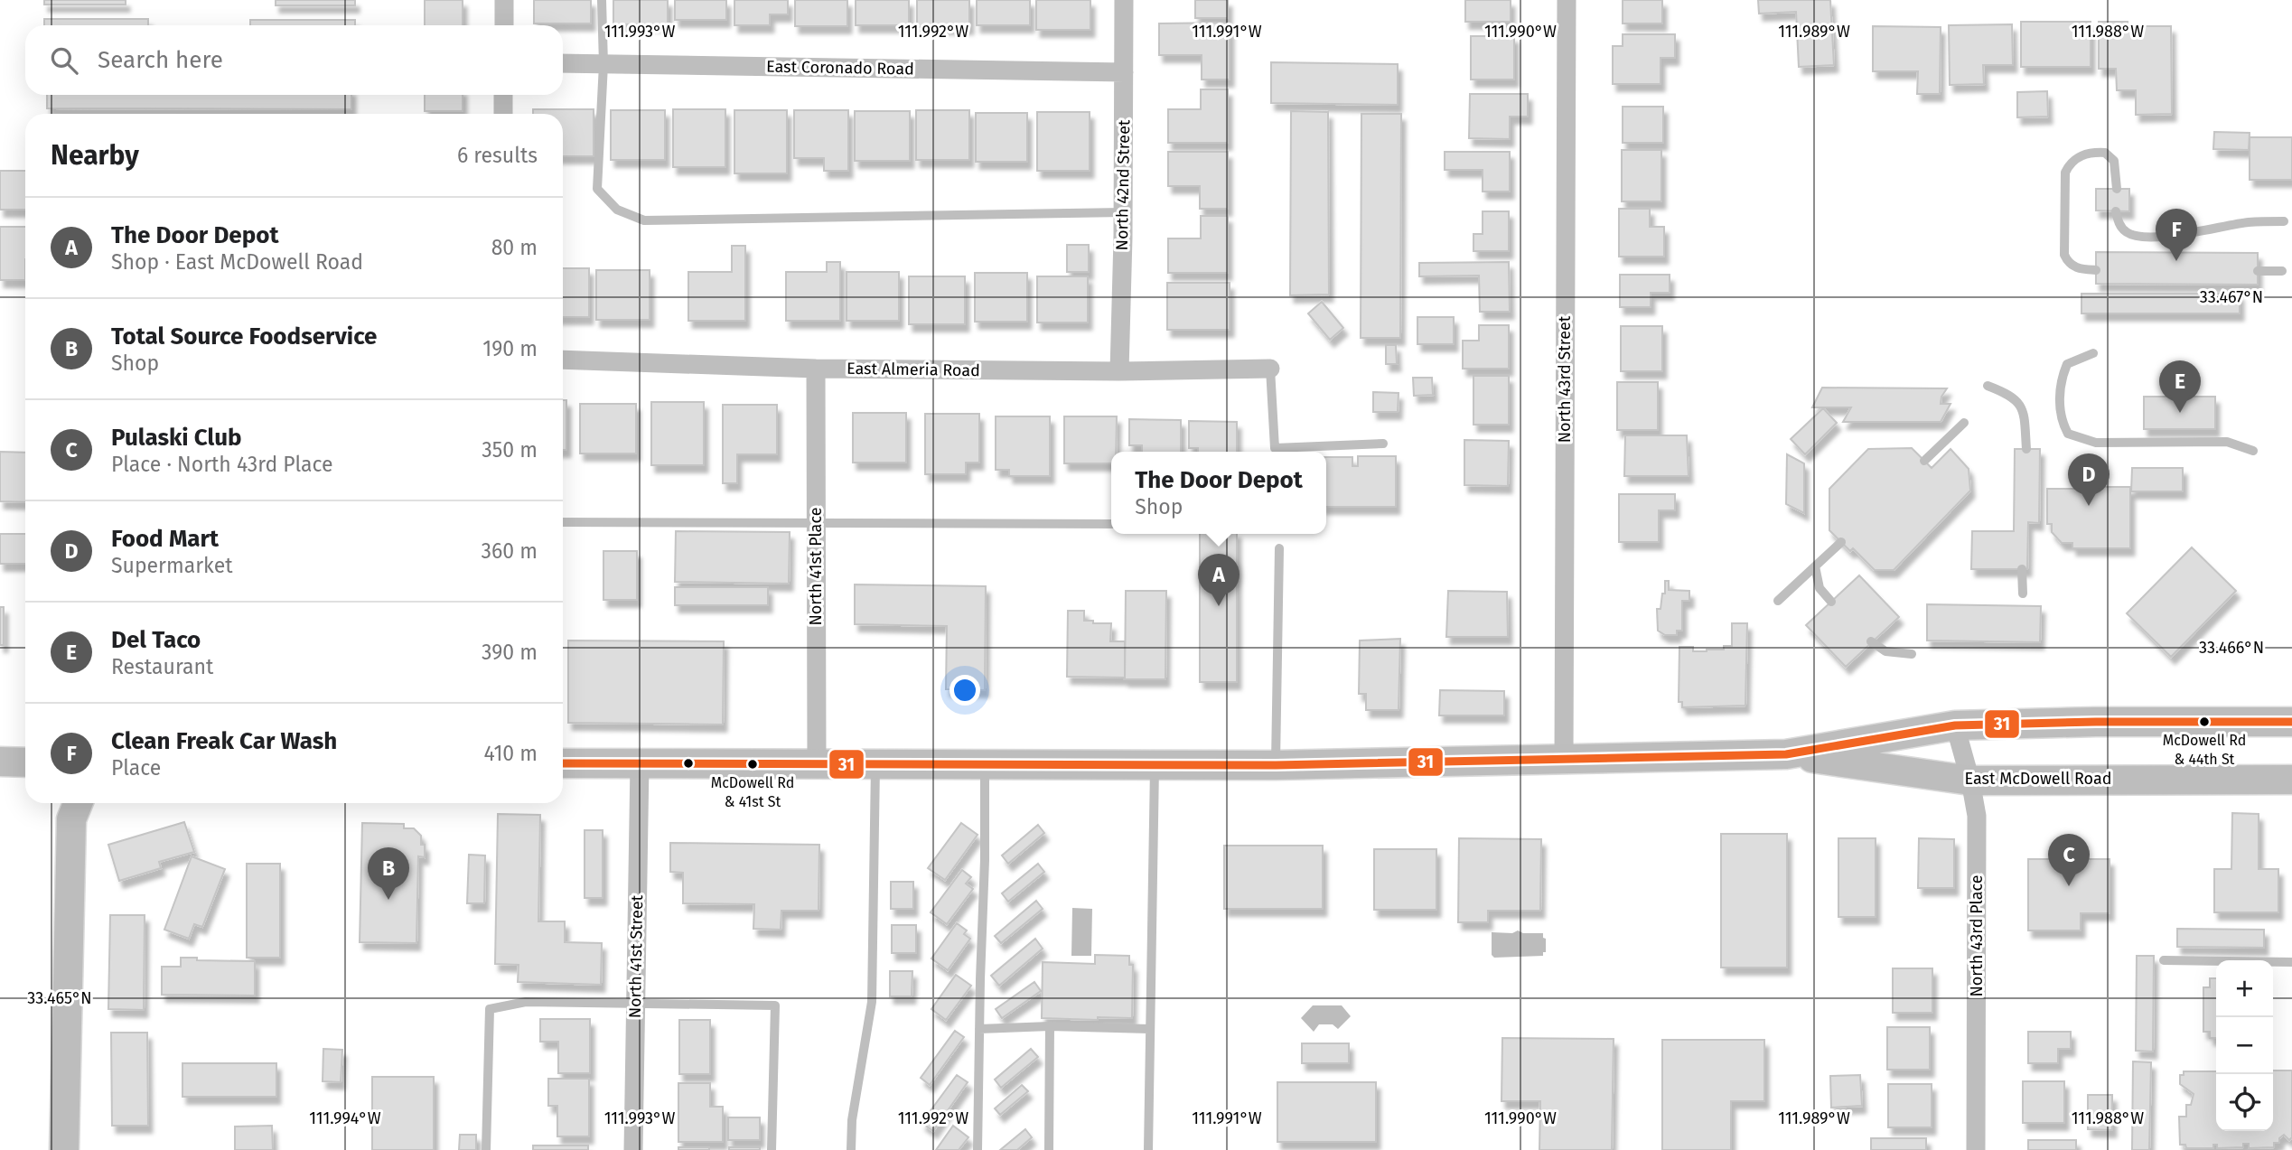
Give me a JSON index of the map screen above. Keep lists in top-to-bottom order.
{
  "streets": {
    "main road": ["East McDowell Road"],
    "street": [
      "East Coronado Road",
      "North 42nd Street",
      "East Almeria Road",
      "North 43rd Street",
      "North 41st Place",
      "North 43rd Place",
      "North 41st Street"
    ]
  },
  "crossings": [
    ["East Coronado Road", "North 42nd Street"],
    ["North 42nd Street", "East Almeria Road"],
    ["East Almeria Road", "North 41st Place"],
    ["North 43rd Street", "East McDowell Road"],
    ["North 41st Place", "East McDowell Road"],
    ["East McDowell Road", "North 43rd Place"],
    ["East McDowell Road", "North 41st Street"]
  ],
  "places": ["McDowell Rd & 44th St", "McDowell Rd & 41st St"],
  "lines": ["transit line 31"],
  "page": {
    "search": "Search here",
    "heading": ["Nearby", "6 results"],
    "list": [
      {
        "mark": "A",
        "name": "The Door Depot",
        "note": "Shop · East McDowell Road",
        "value": "80 m"
      },
      {
        "mark": "B",
        "name": "Total Source Foodservice",
        "note": "Shop",
        "value": "190 m"
      },
      {
        "mark": "C",
        "name": "Pulaski Club",
        "note": "Place · North 43rd Place",
        "value": "350 m"
      },
      {
        "mark": "D",
        "name": "Food Mart",
        "note": "Supermarket",
        "value": "360 m"
      },
      {
        "mark": "E",
        "name": "Del Taco",
        "note": "Restaurant",
        "value": "390 m"
      },
      {
        "mark": "F",
        "name": "Clean Freak Car Wash",
        "note": "Place",
        "value": "410 m"
      }
    ],
    "pins": [
      "F",
      "E",
      "D",
      "A",
      "C",
      "B"
    ],
    "popup": ["The Door Depot", "Shop"],
    "map_buttons": ["+", "−"]
  },
  "coordinates": [
    "111.993°W",
    "111.992°W",
    "111.991°W",
    "111.990°W",
    "111.989°W",
    "111.988°W",
    "33.467°N",
    "33.466°N",
    "33.465°N",
    "111.994°W"
  ]
}
